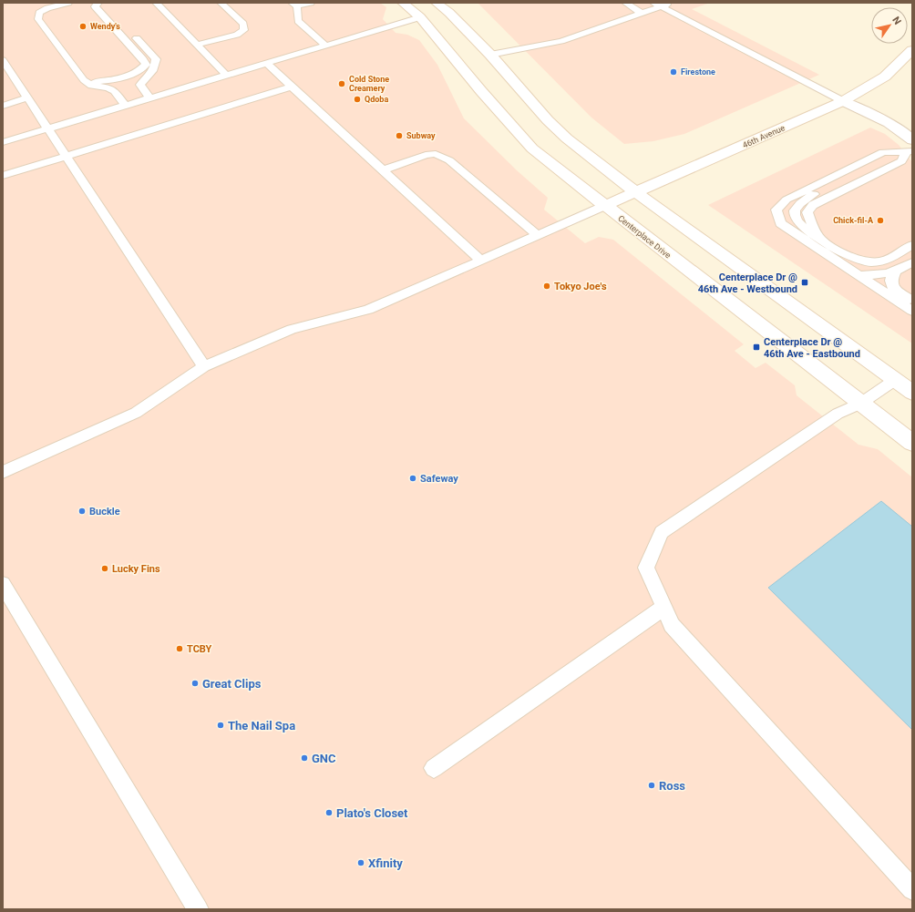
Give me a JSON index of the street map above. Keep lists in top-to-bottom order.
{
  "streets": {
    "street": ["46th Avenue", "Centerplace Drive"]
  },
  "crossings": [
    ["46th Avenue", "Centerplace Drive"]
  ],
  "places": {
    "other": [
      "Wendy's",
      "Firestone",
      "Cold Stone Creamery",
      "Qdoba",
      "Subway",
      "Chick-fil-A",
      "Tokyo Joe's",
      "Safeway",
      "Buckle",
      "Lucky Fins",
      "TCBY",
      "Great Clips",
      "The Nail Spa",
      "GNC",
      "Ross",
      "Plato's Closet",
      "Xfinity"
    ],
    "transit": ["Centerplace Dr @ 46th Ave - Westbound", "Centerplace Dr @ 46th Ave - Eastbound"]
  },
  "north": "top right"
}
